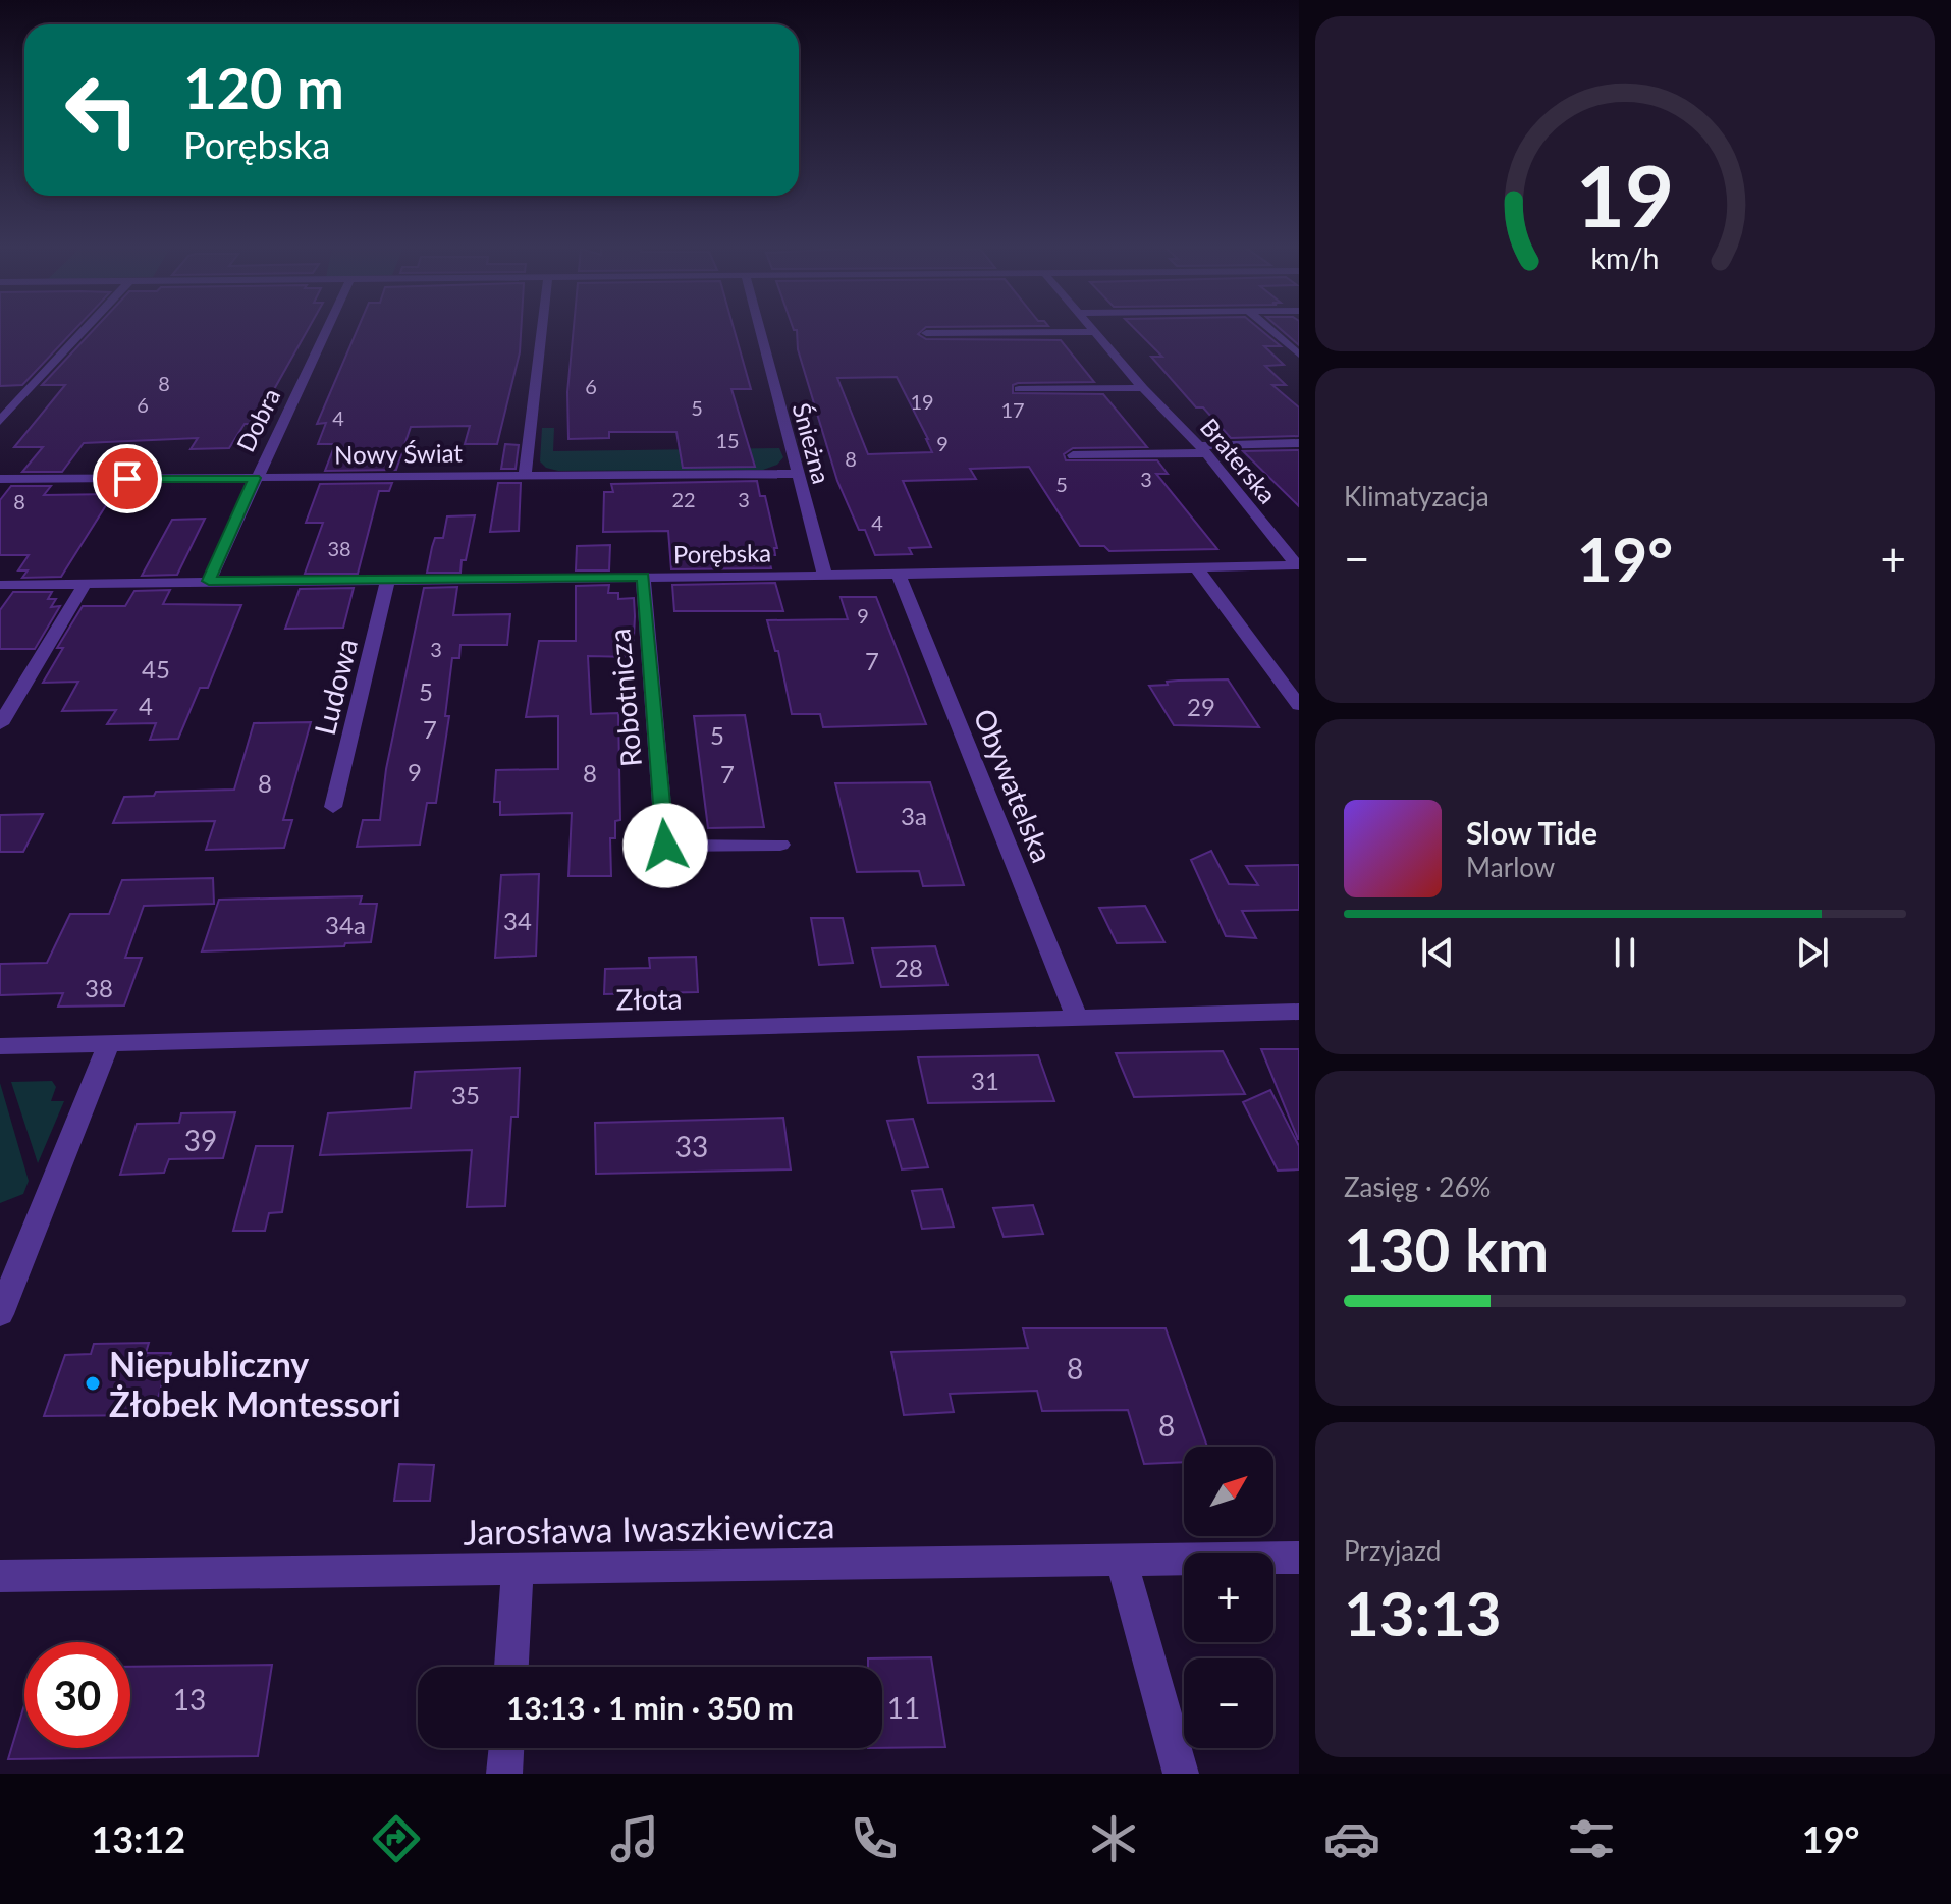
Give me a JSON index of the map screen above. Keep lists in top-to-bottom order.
{
  "streets": {
    "street": [
      "Dobra",
      "Śnieżna",
      "Nowy Świat",
      "Braterska",
      "Porębska",
      "Ludowa",
      "Robotnicza",
      "Obywatelska",
      "Złota",
      "Jarosława Iwaszkiewicza"
    ]
  },
  "crossings": [
    ["Dobra", "Nowy Świat"],
    ["Dobra", "Porębska"],
    ["Śnieżna", "Nowy Świat"],
    ["Śnieżna", "Porębska"],
    ["Braterska", "Porębska"],
    ["Porębska", "Ludowa"],
    ["Porębska", "Robotnicza"],
    ["Porębska", "Obywatelska"],
    ["Obywatelska", "Złota"]
  ],
  "places": ["Niepubliczny Żłobek Montessori"],
  "house_numbers": [
    "8",
    "6",
    "19",
    "6",
    "5",
    "17",
    "4",
    "15",
    "9",
    "8",
    "3",
    "5",
    "22",
    "3",
    "8",
    "4",
    "38",
    "9",
    "3",
    "7",
    "45",
    "5",
    "4",
    "29",
    "7",
    "5",
    "9",
    "8",
    "7",
    "8",
    "3a",
    "34",
    "34a",
    "28",
    "38",
    "31",
    "35",
    "39",
    "33",
    "8",
    "8",
    "13",
    "11"
  ],
  "north": "top right",
  "page": {
    "turn": ["120 m", "Porębska"],
    "tile": [
      "Klimatyzacja",
      ["Zasięg · 26%", "130 km"],
      ["Przyjazd", "13:13"]
    ],
    "heat": ["−", "19°", "+"],
    "song": ["Slow Tide", "Marlow"],
    "map_buttons": ["+", "−"],
    "limit": "30",
    "trip": "13:13 · 1 min · 350 m",
    "tabs": ["13:12", "19°"],
    "gauge": ["19", "km/h"]
  }
}
